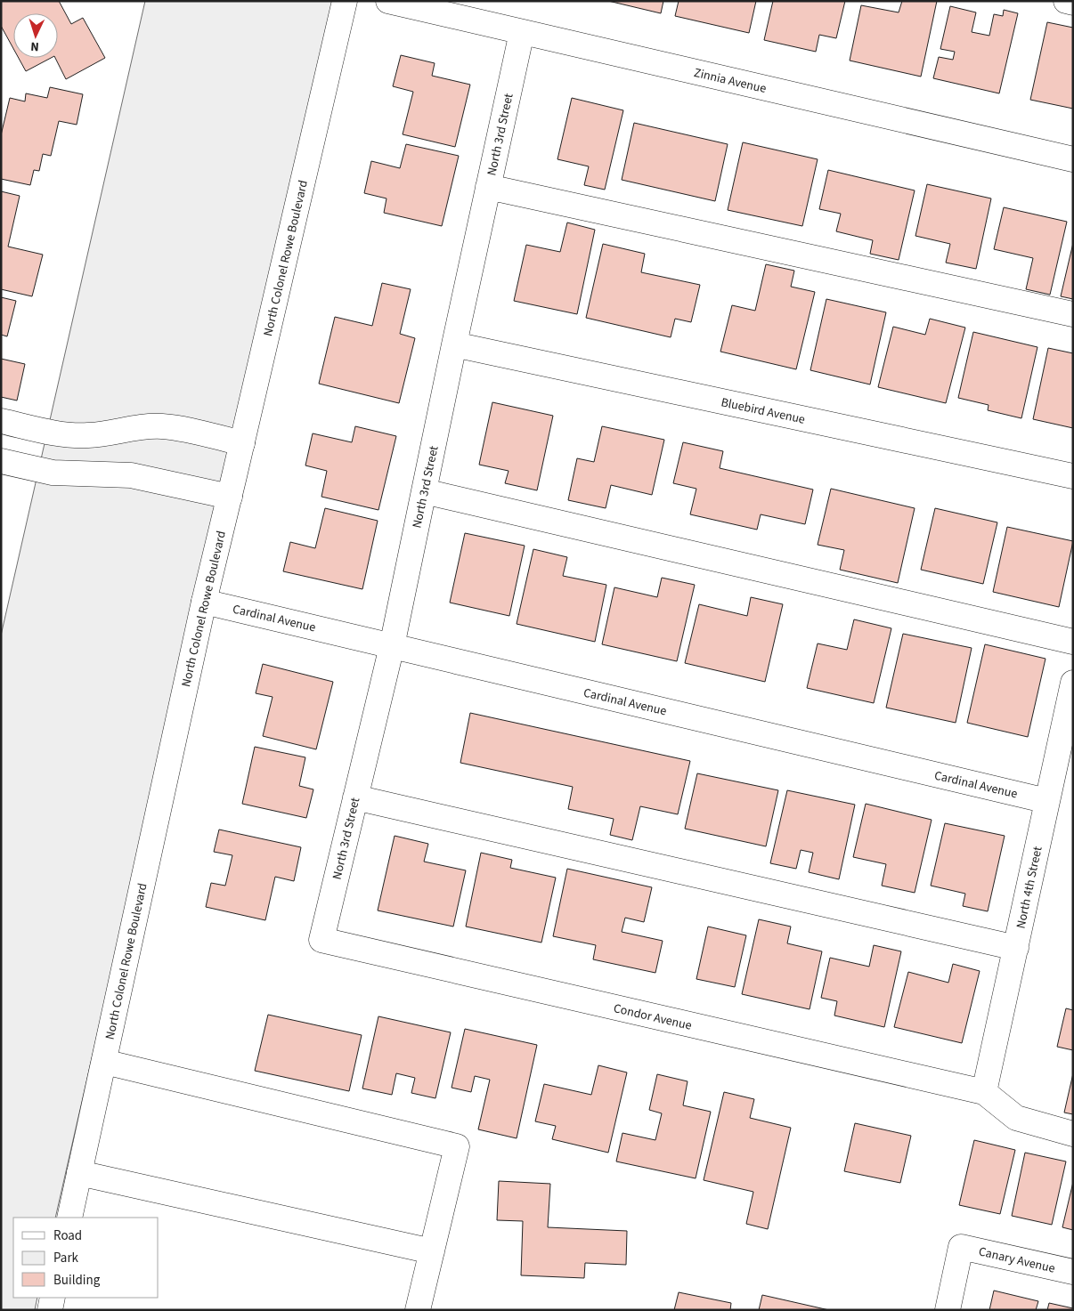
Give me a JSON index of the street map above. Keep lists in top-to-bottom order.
{
  "streets": {
    "street": [
      "Zinnia Avenue",
      "North 3rd Street",
      "North Colonel Rowe Boulevard",
      "Bluebird Avenue",
      "Cardinal Avenue",
      "North 4th Street",
      "Condor Avenue",
      "Canary Avenue"
    ]
  },
  "crossings": [
    ["Zinnia Avenue", "North 3rd Street"],
    ["North 3rd Street", "Bluebird Avenue"],
    ["North 3rd Street", "Cardinal Avenue"],
    ["North 3rd Street", "Condor Avenue"],
    ["North Colonel Rowe Boulevard", "Cardinal Avenue"],
    ["Cardinal Avenue", "North 4th Street"],
    ["North 4th Street", "Condor Avenue"]
  ],
  "legend": ["Road", "Park", "Building"],
  "north": "bottom"
}
